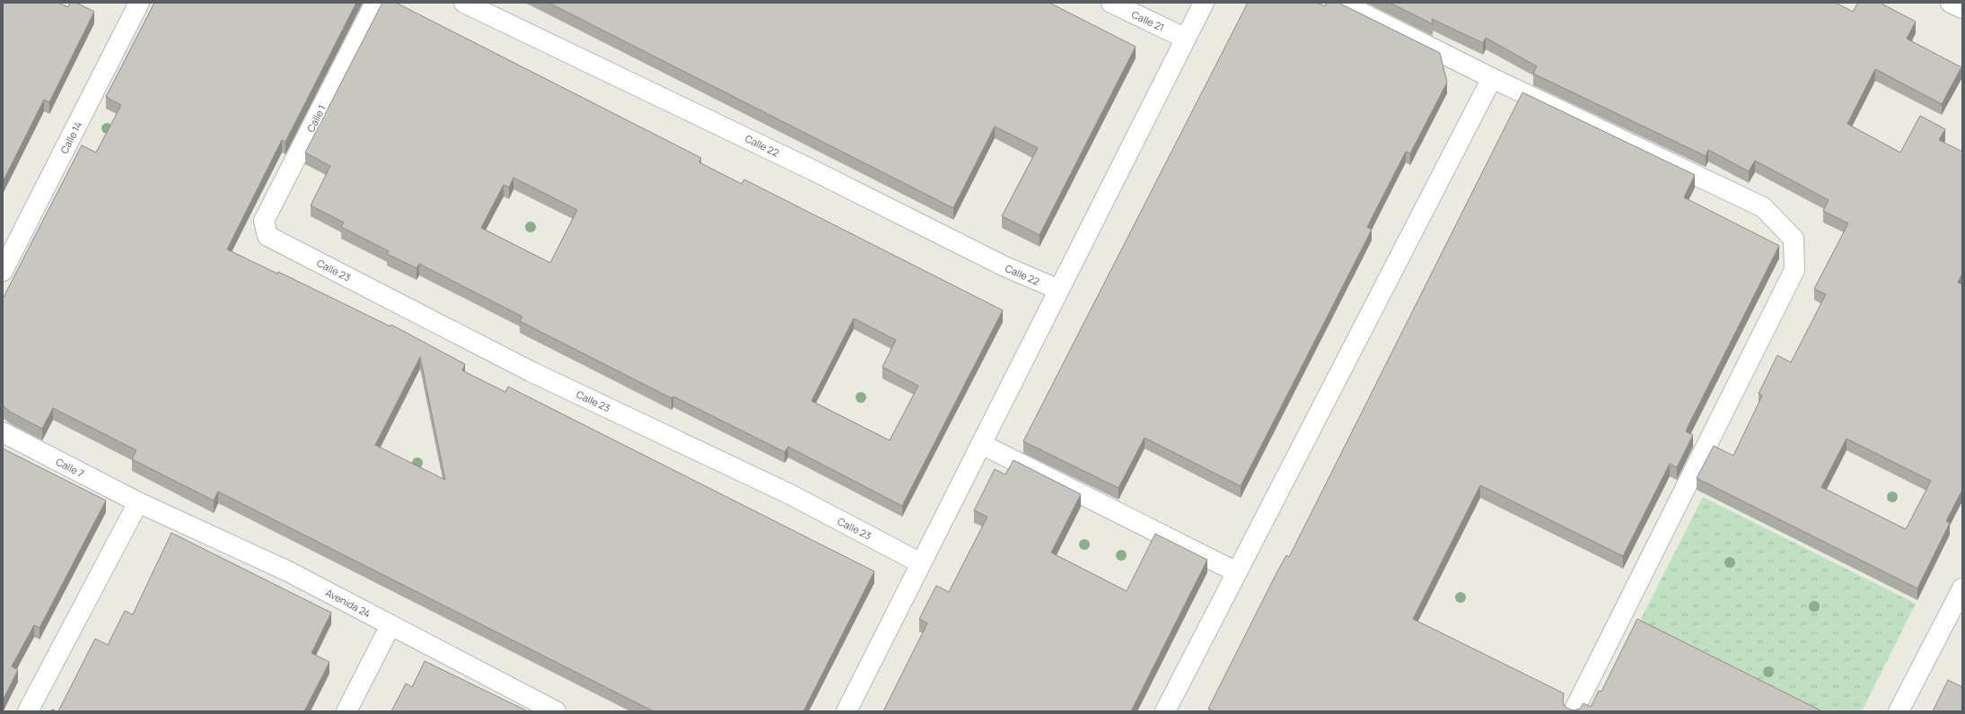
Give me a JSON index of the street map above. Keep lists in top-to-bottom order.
{
  "streets": {
    "street": [
      "Calle 21",
      "Calle 1",
      "Calle 14",
      "Calle 22",
      "Calle 23",
      "Calle 7",
      "Avenida 24"
    ]
  },
  "crossings": [
    ["Calle 1", "Calle 23"],
    ["Calle 7", "Avenida 24"]
  ]
}
